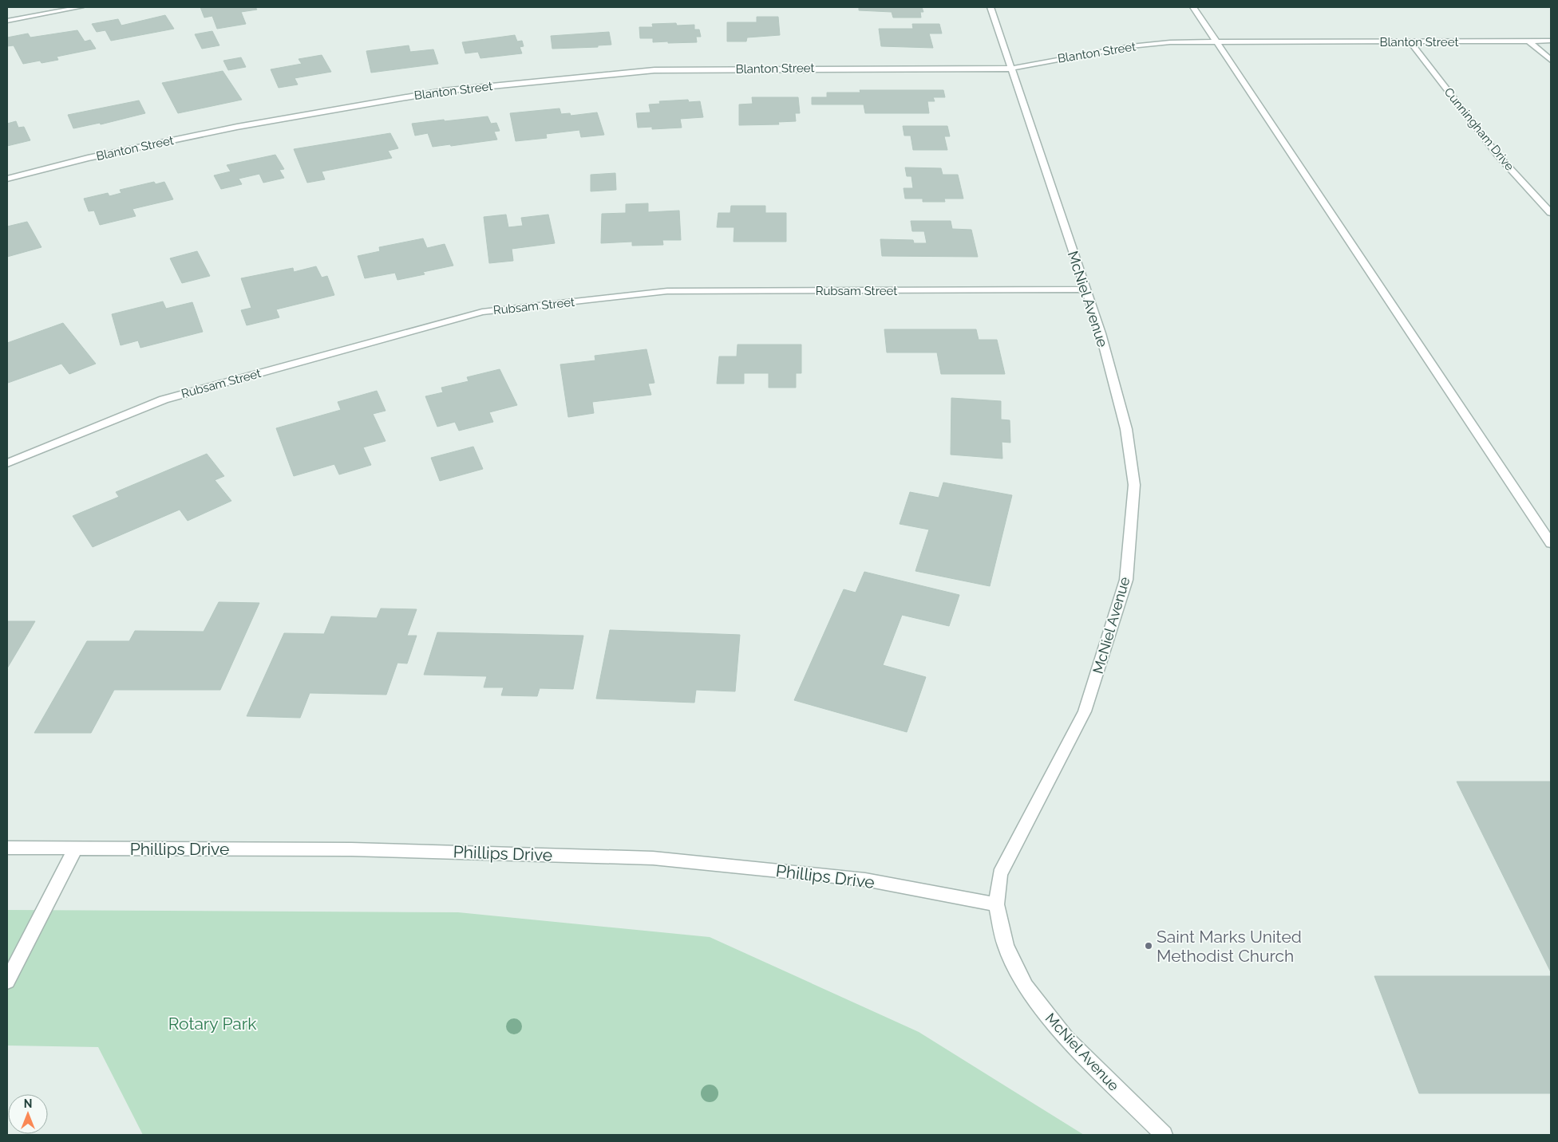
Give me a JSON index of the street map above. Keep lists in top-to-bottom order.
{
  "streets": {
    "street": [
      "Blanton Street",
      "Cunningham Drive",
      "Rubsam Street",
      "McNiel Avenue",
      "Phillips Drive"
    ]
  },
  "crossings": [
    ["Blanton Street", "Cunningham Drive"],
    ["Blanton Street", "McNiel Avenue"],
    ["Rubsam Street", "McNiel Avenue"],
    ["McNiel Avenue", "Phillips Drive"]
  ],
  "parks": ["Rotary Park"],
  "places": ["Saint Marks United Methodist Church"],
  "north": "top"
}
